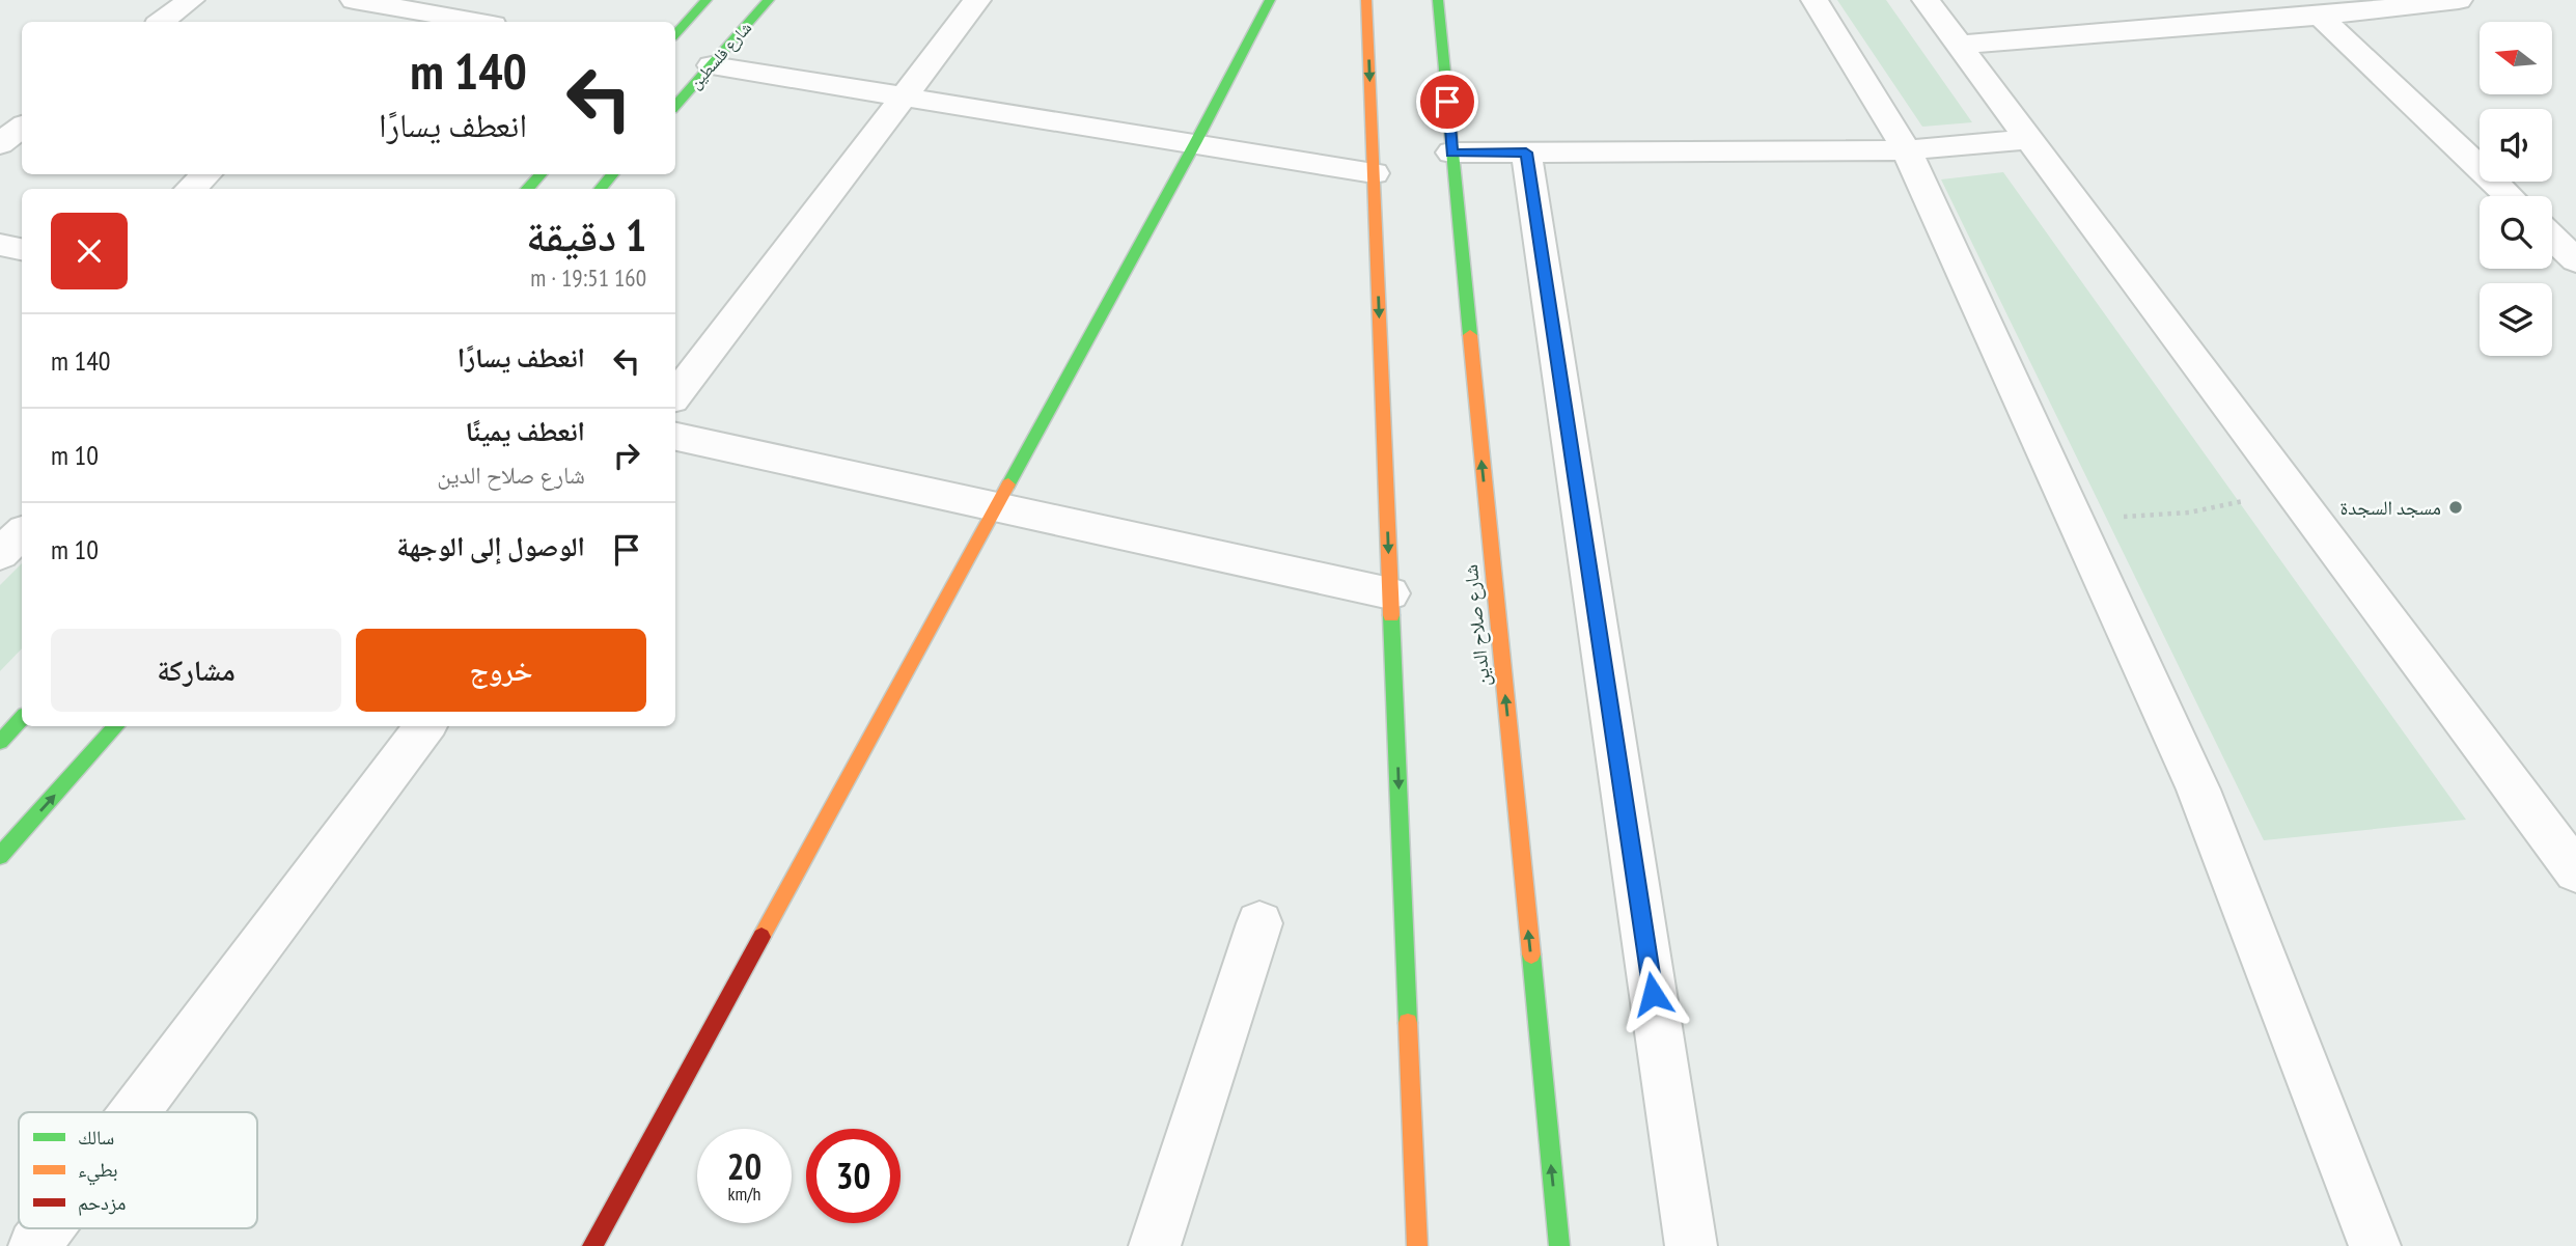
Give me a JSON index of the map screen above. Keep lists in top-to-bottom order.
{
  "streets": {
    "street": ["شارع فلسطين", "شارع صلاح الدين"]
  },
  "places": ["مسجد السجدة"],
  "legend": ["سالك", "بطيء", "مزدحم"],
  "north": "left",
  "page": {
    "turn": ["140 m", "انعطف يسارًا"],
    "heading": ["1 دقيقة", "160 m · 19:51"],
    "list": [
      {
        "name": "انعطف يسارًا",
        "value": "140 m"
      },
      {
        "name": "انعطف يمينًا",
        "note": "شارع صلاح الدين",
        "value": "10 m"
      },
      {
        "name": "الوصول إلى الوجهة",
        "value": "10 m"
      }
    ],
    "buttons": ["خروج", "مشاركة"],
    "speed": "20 km/h",
    "limit": "30"
  }
}
